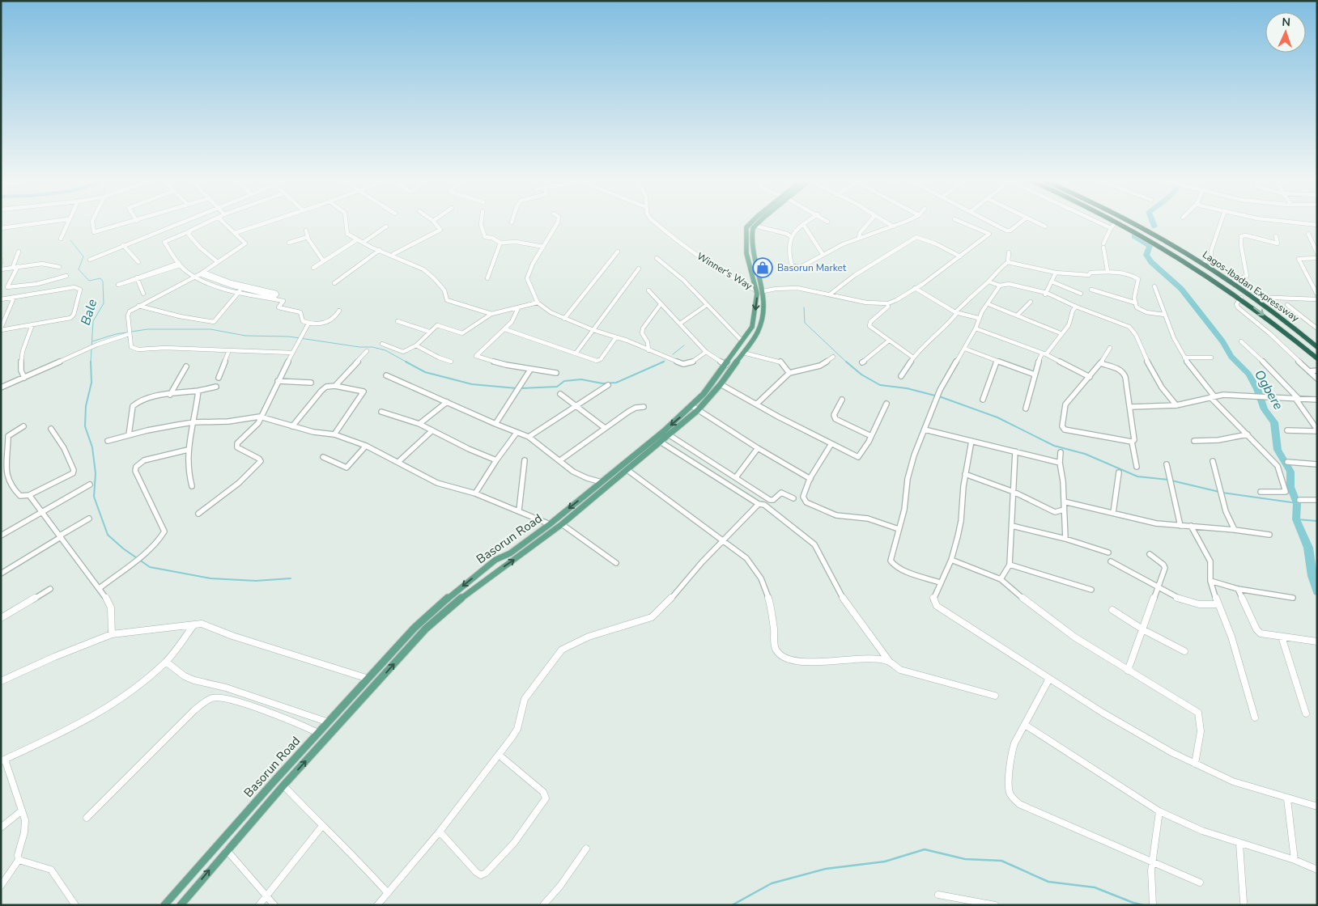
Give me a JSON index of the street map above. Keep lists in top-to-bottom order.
{
  "streets": {
    "highway": ["Lagos-Ibadan Expressway"],
    "main road": ["Basorun Road"],
    "street": ["Winner's Way"]
  },
  "crossings": [
    ["Winner's Way", "Basorun Road"]
  ],
  "water": ["Bale", "Ogbere"],
  "places": {
    "shop": ["Basorun Market"]
  },
  "north": "top"
}
